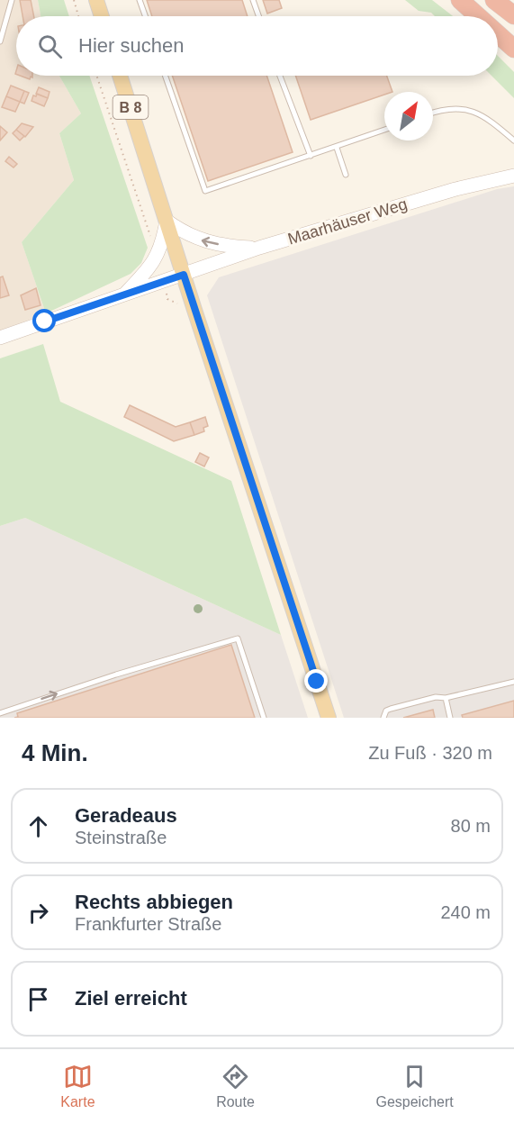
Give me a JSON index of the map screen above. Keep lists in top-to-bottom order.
{
  "streets": {
    "main road": ["B 8", "Maarhäuser Weg"]
  },
  "crossings": [
    ["B 8", "Maarhäuser Weg"]
  ],
  "north": "top right",
  "page": {
    "search": "Hier suchen",
    "heading": ["4 Min.", "Zu Fuß · 320 m"],
    "list": [
      ["Geradeaus", "Steinstraße", "80 m"],
      ["Rechts abbiegen", "Frankfurter Straße", "240 m"],
      "Ziel erreicht"
    ],
    "nav": ["Karte", "Route", "Gespeichert"]
  }
}
